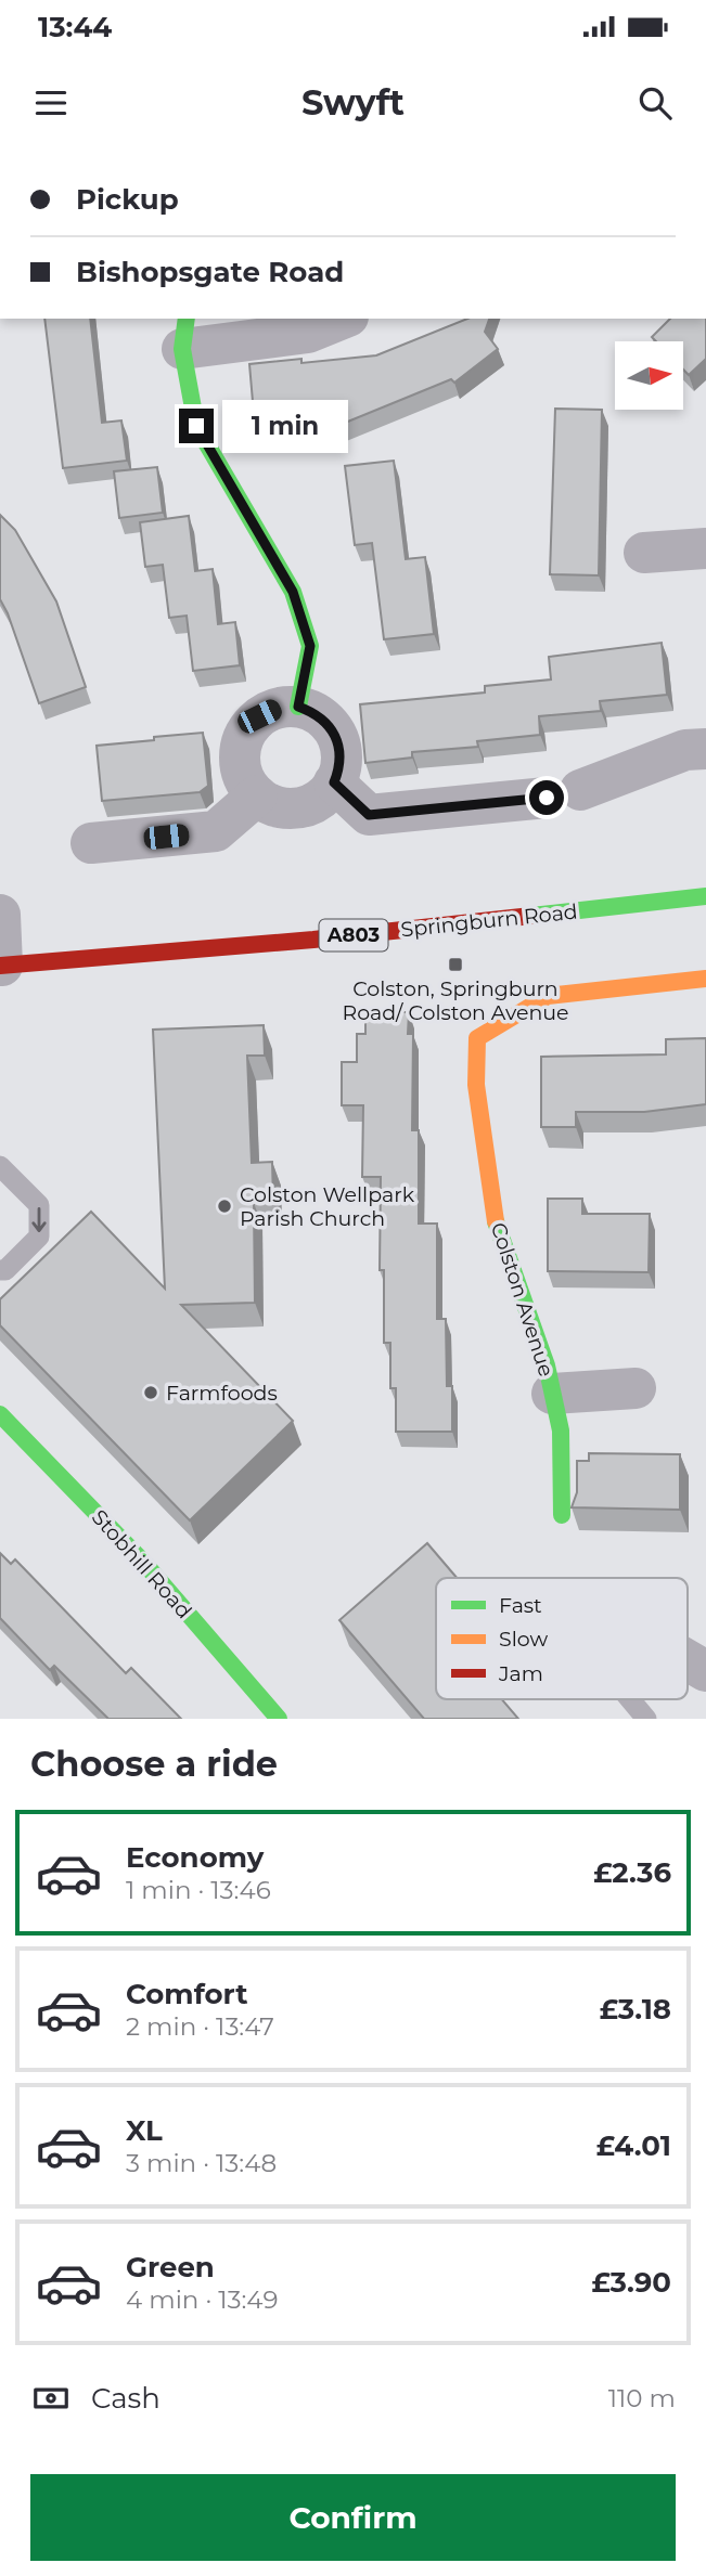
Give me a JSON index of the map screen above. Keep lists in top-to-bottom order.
{
  "streets": {
    "street": [
      "Springburn Road",
      "A803",
      "Colston Avenue",
      "Stobhill Road"
    ]
  },
  "places": {
    "transit": ["Colston, Springburn Road/ Colston Avenue"],
    "other": ["Colston Wellpark Parish Church", "Farmfoods"]
  },
  "legend": ["Fast", "Slow", "Jam"],
  "north": "right",
  "page": {
    "status": "13:44",
    "header": "Swyft",
    "banner": ["Pickup", "Bishopsgate Road"],
    "bubble": "1 min",
    "heading": "Choose a ride",
    "list": [
      {
        "name": "Economy",
        "note": "1 min · 13:46",
        "value": "£2.36"
      },
      {
        "name": "Comfort",
        "note": "2 min · 13:47",
        "value": "£3.18"
      },
      {
        "name": "XL",
        "note": "3 min · 13:48",
        "value": "£4.01"
      },
      {
        "name": "Green",
        "note": "4 min · 13:49",
        "value": "£3.90"
      }
    ],
    "pay": ["Cash", "110 m"],
    "buttons": "Confirm"
  }
}
